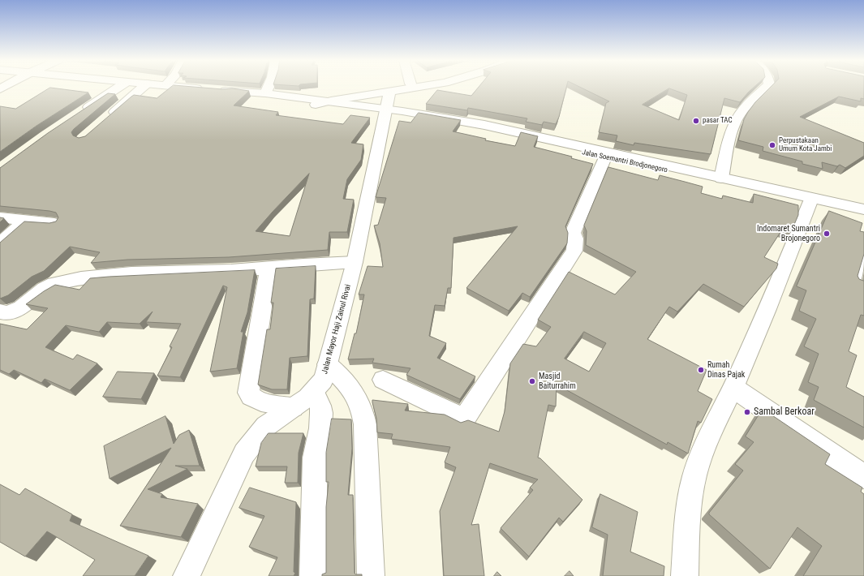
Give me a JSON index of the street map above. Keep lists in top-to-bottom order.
{
  "streets": {
    "street": ["Jalan Soemantri Brodjonegoro", "Jalan Mayor Haji Zainul Rivai"]
  },
  "crossings": [
    ["Jalan Soemantri Brodjonegoro", "Jalan Mayor Haji Zainul Rivai"]
  ],
  "places": [
    "pasar TAC",
    "Perpustakaan Umum Kota Jambi",
    "Indomaret Sumantri Brojonegoro",
    "Rumah Dinas Pajak",
    "Masjid Baiturrahim",
    "Sambal Berkoar"
  ]
}
